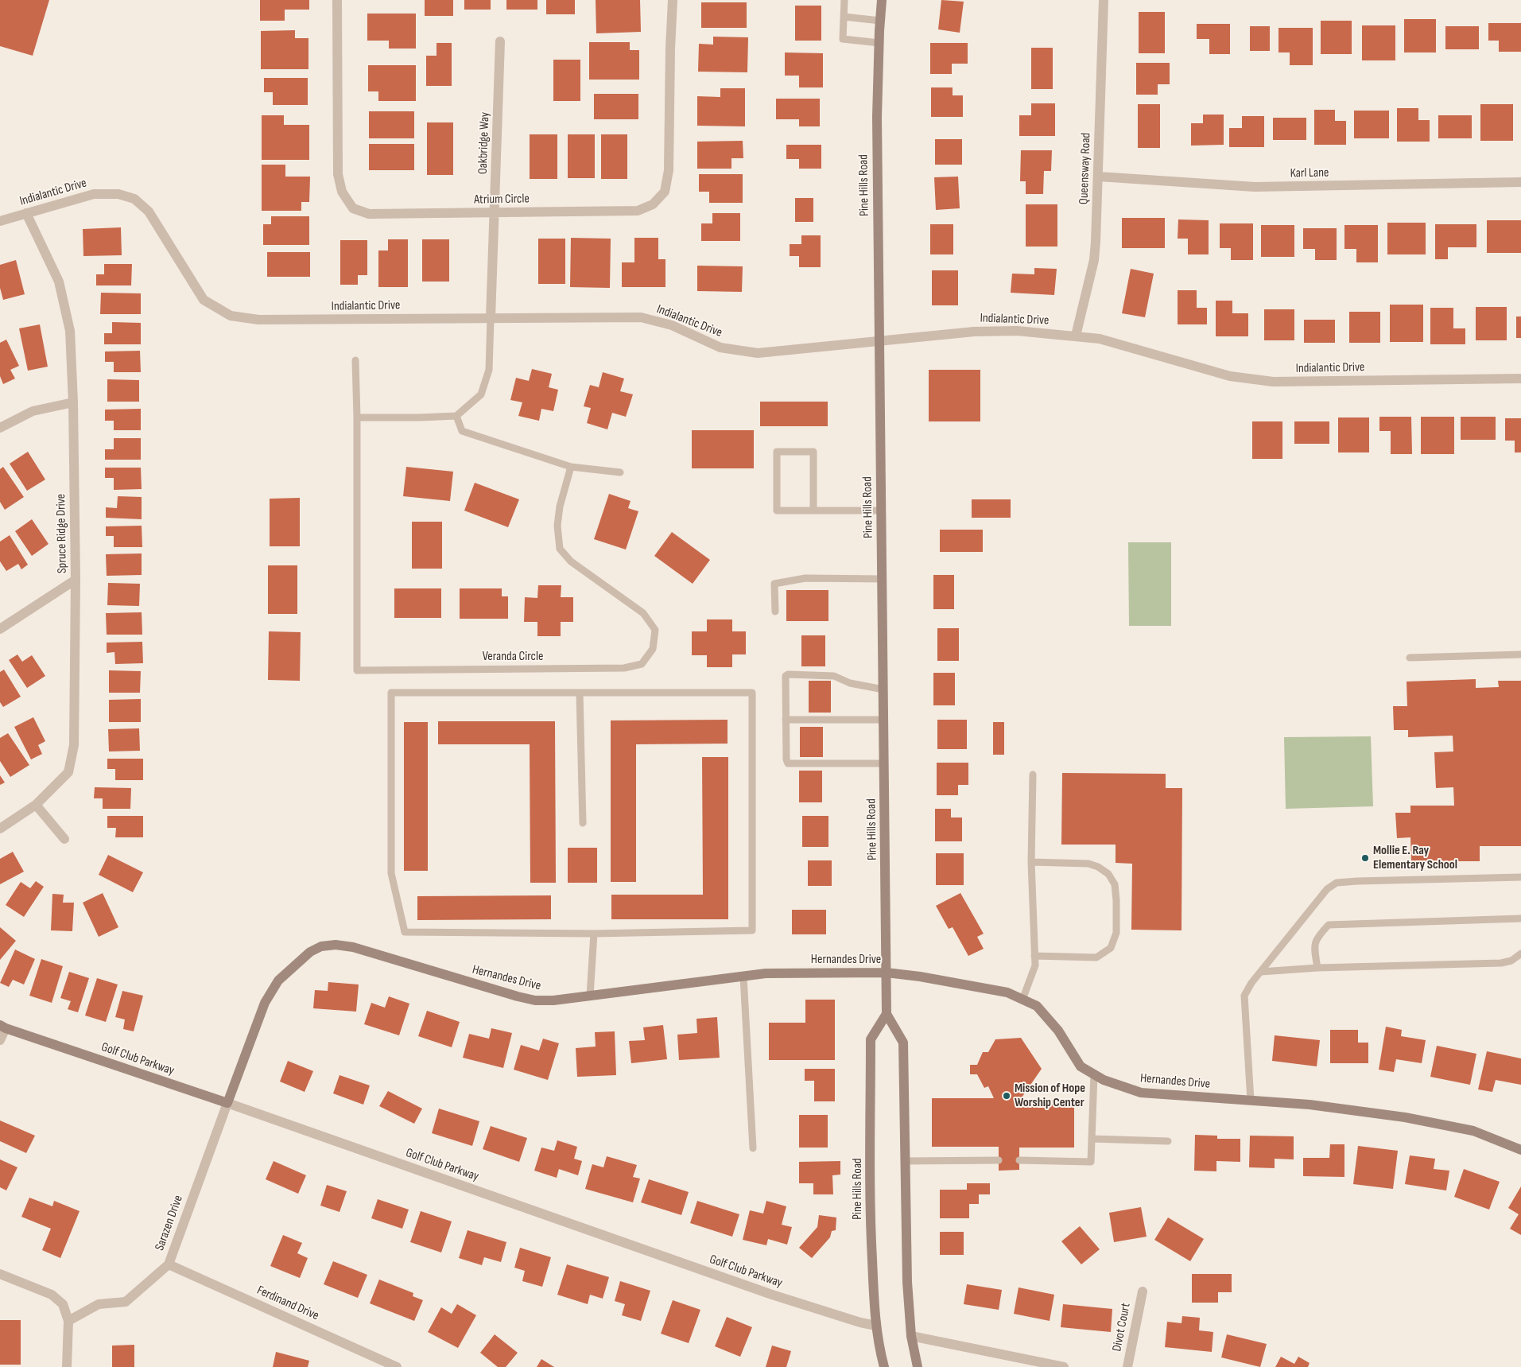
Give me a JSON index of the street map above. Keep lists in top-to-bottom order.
{
  "streets": {
    "main road": ["Pine Hills Road", "Hernandes Drive", "Golf Club Parkway"],
    "street": [
      "Oakbridge Way",
      "Queensway Road",
      "Karl Lane",
      "Indialantic Drive",
      "Atrium Circle",
      "Spruce Ridge Drive",
      "Sarazen Drive",
      "Ferdinand Drive",
      "Divot Court"
    ],
    "lane": ["Veranda Circle"]
  },
  "crossings": [
    ["Oakbridge Way", "Indialantic Drive"],
    ["Oakbridge Way", "Atrium Circle"],
    ["Queensway Road", "Karl Lane"],
    ["Queensway Road", "Indialantic Drive"],
    ["Pine Hills Road", "Indialantic Drive"],
    ["Pine Hills Road", "Hernandes Drive"],
    ["Pine Hills Road", "Golf Club Parkway"],
    ["Indialantic Drive", "Spruce Ridge Drive"],
    ["Hernandes Drive", "Golf Club Parkway"],
    ["Hernandes Drive", "Sarazen Drive"],
    ["Golf Club Parkway", "Sarazen Drive"],
    ["Sarazen Drive", "Ferdinand Drive"]
  ],
  "places": ["Mollie E. Ray Elementary School", "Mission of Hope Worship Center"]
}
